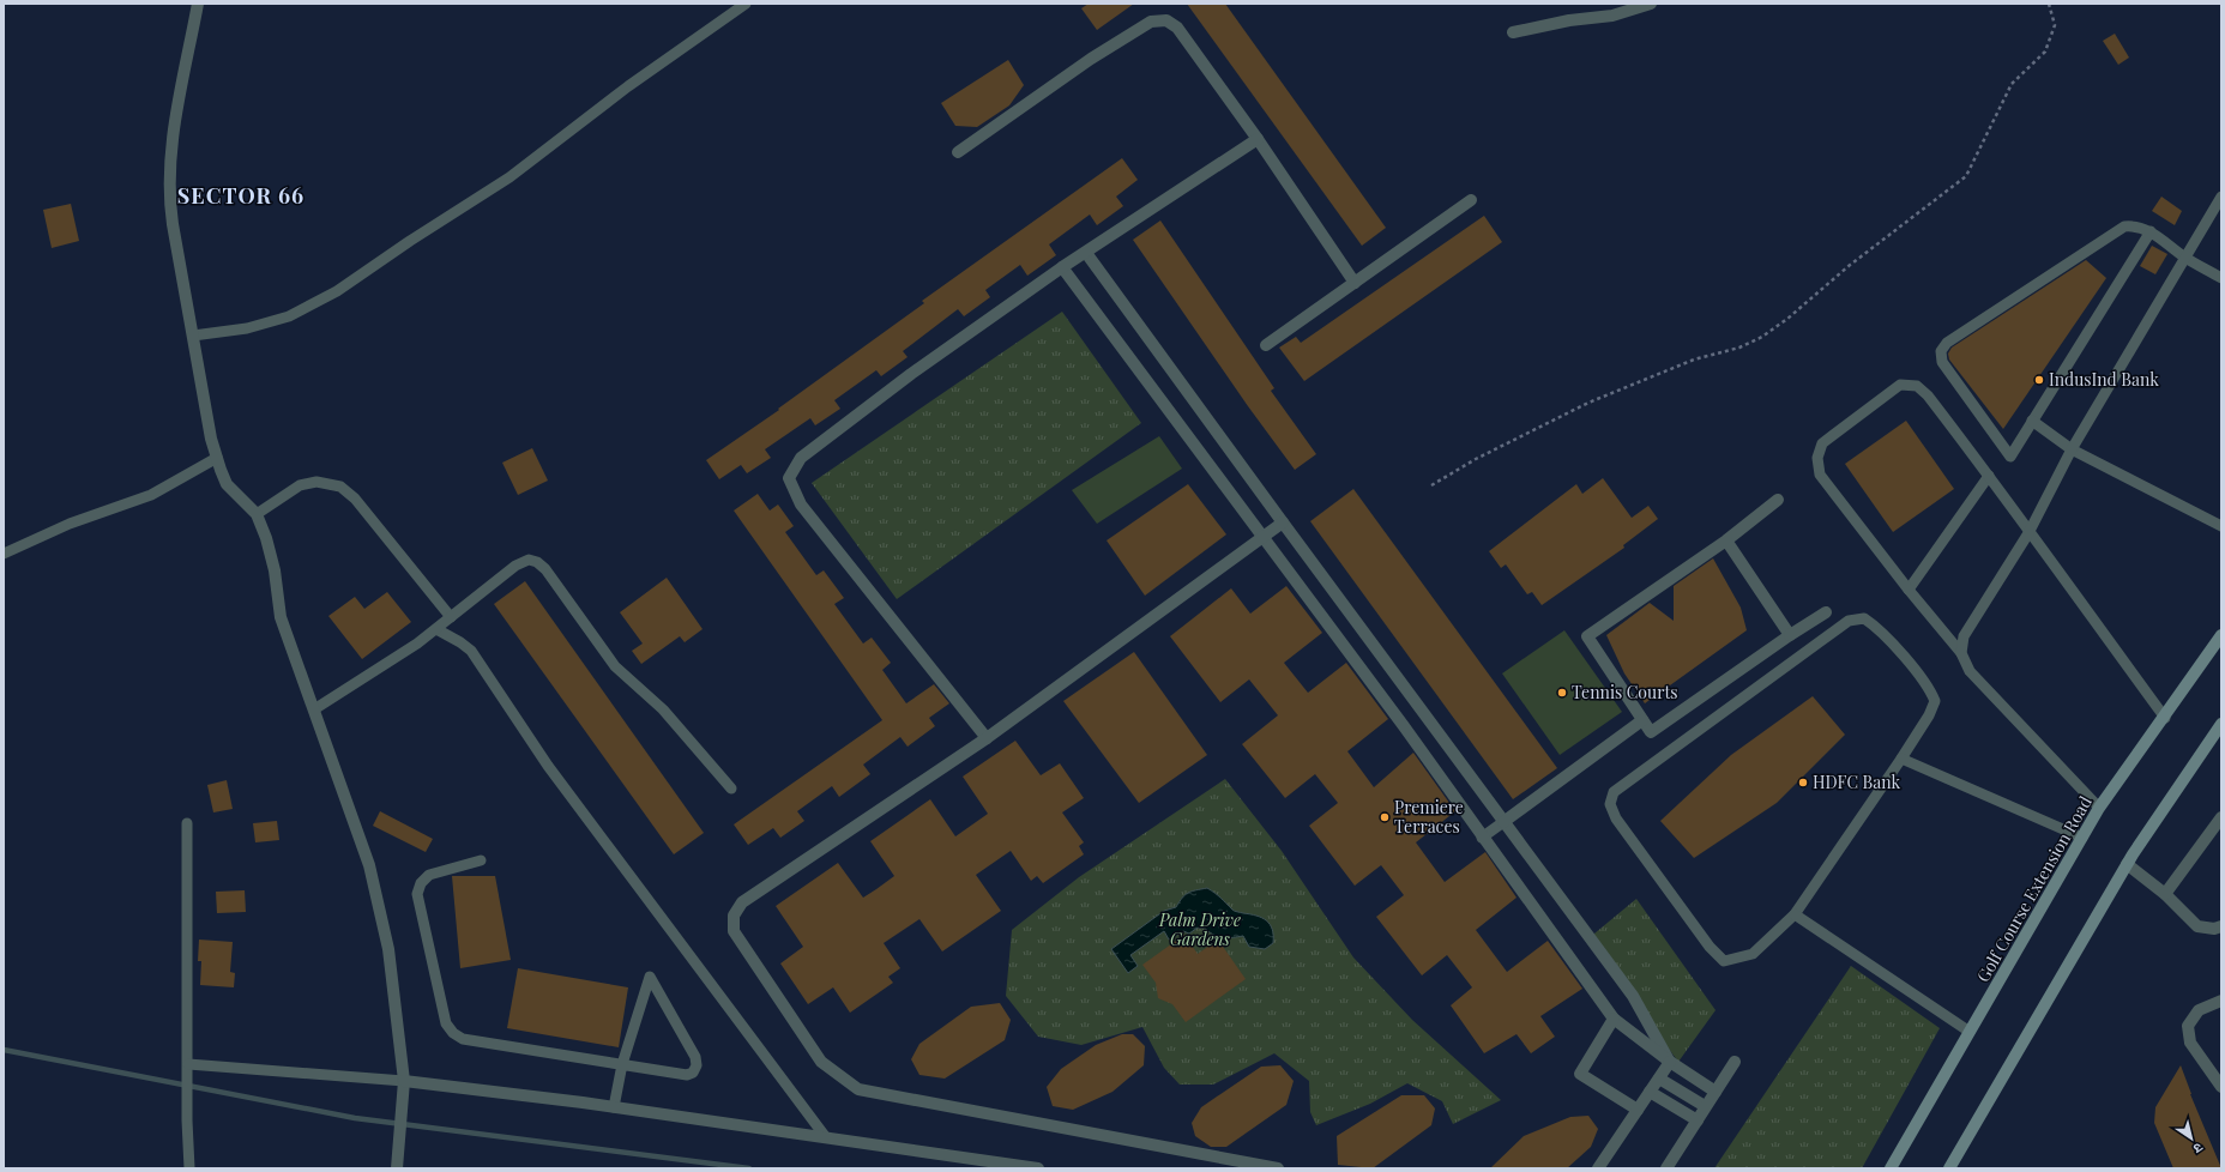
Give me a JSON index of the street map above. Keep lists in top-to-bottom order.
{
  "streets": {
    "main road": ["Golf Course Extension Road"]
  },
  "districts": ["SECTOR 66"],
  "parks": ["Palm Drive Gardens"],
  "places": [
    "IndusInd Bank",
    "Tennis Courts",
    "HDFC Bank",
    "Premiere Terraces"
  ],
  "north": "bottom right"
}
